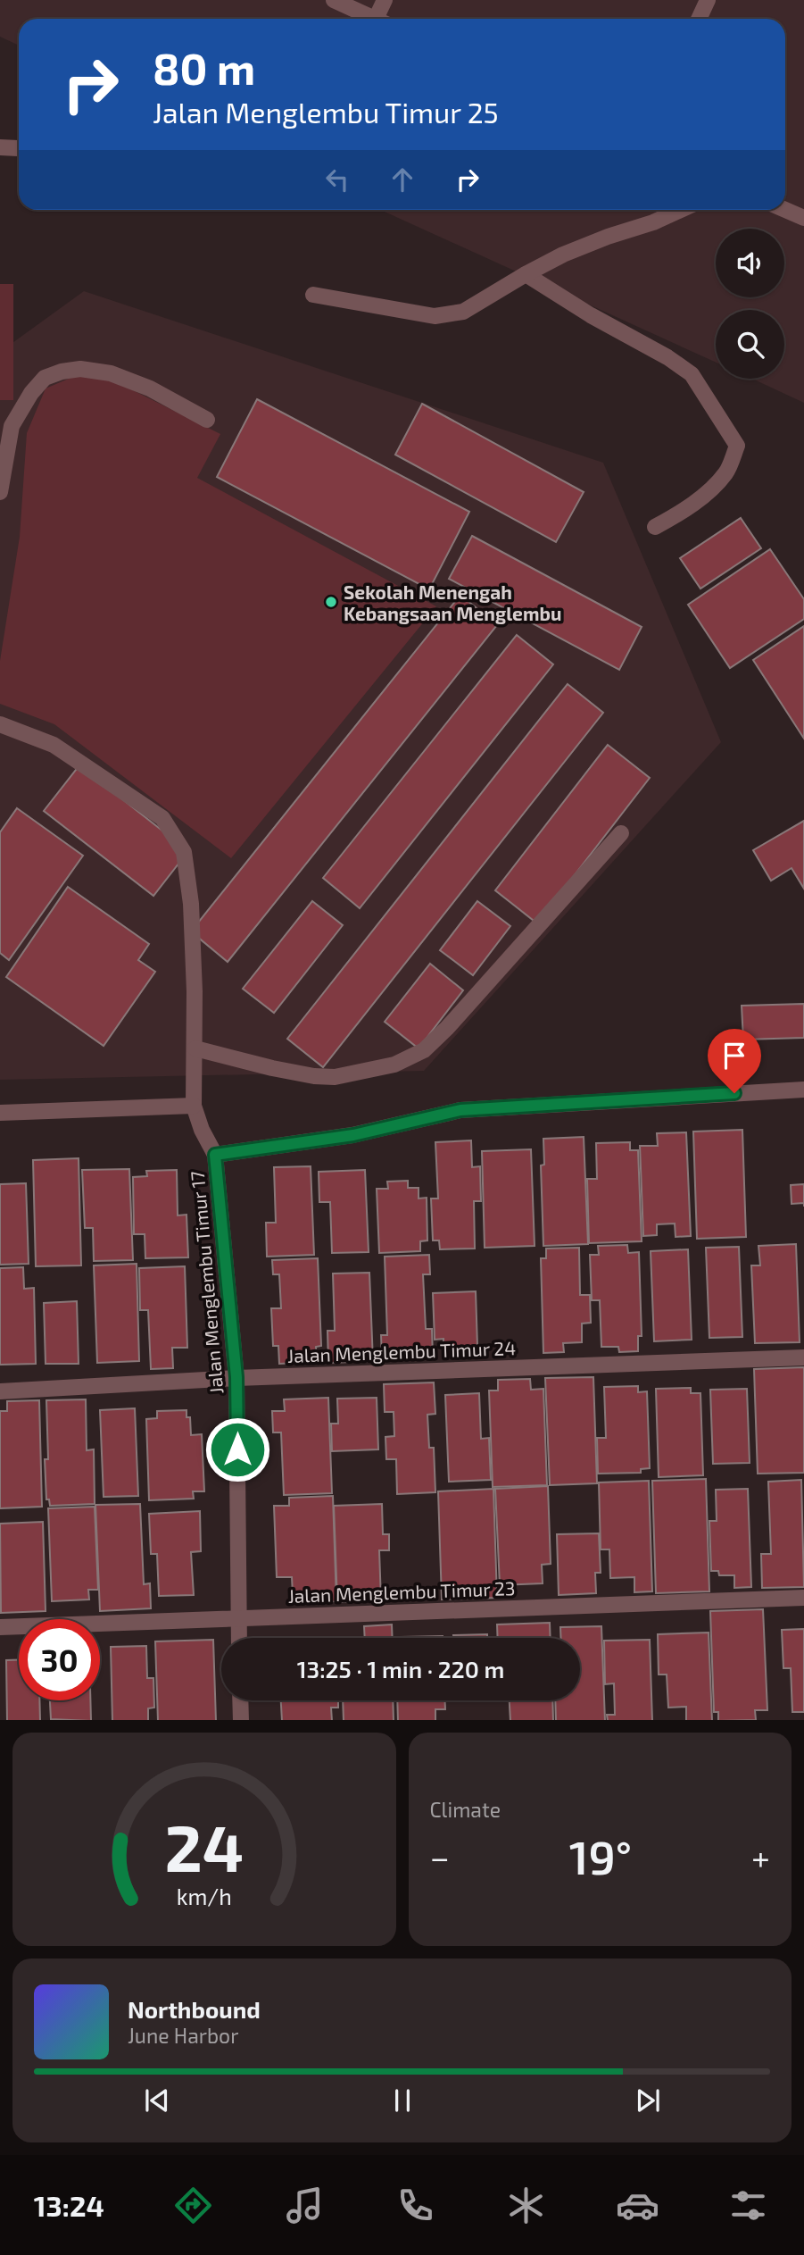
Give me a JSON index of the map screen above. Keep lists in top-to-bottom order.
{
  "streets": {
    "street": ["Jalan Menglembu Timur 17", "Jalan Menglembu Timur 24", "Jalan Menglembu Timur 23"]
  },
  "crossings": [
    ["Jalan Menglembu Timur 17", "Jalan Menglembu Timur 24"],
    ["Jalan Menglembu Timur 17", "Jalan Menglembu Timur 23"]
  ],
  "places": ["Sekolah Menengah Kebangsaan Menglembu"],
  "page": {
    "turn": ["80 m", "Jalan Menglembu Timur 25"],
    "limit": "30",
    "trip": "13:25 · 1 min · 220 m",
    "tile": "Climate",
    "heat": ["−", "19°", "+"],
    "song": ["Northbound", "June Harbor"],
    "tabs": "13:24",
    "gauge": ["24", "km/h"]
  }
}
